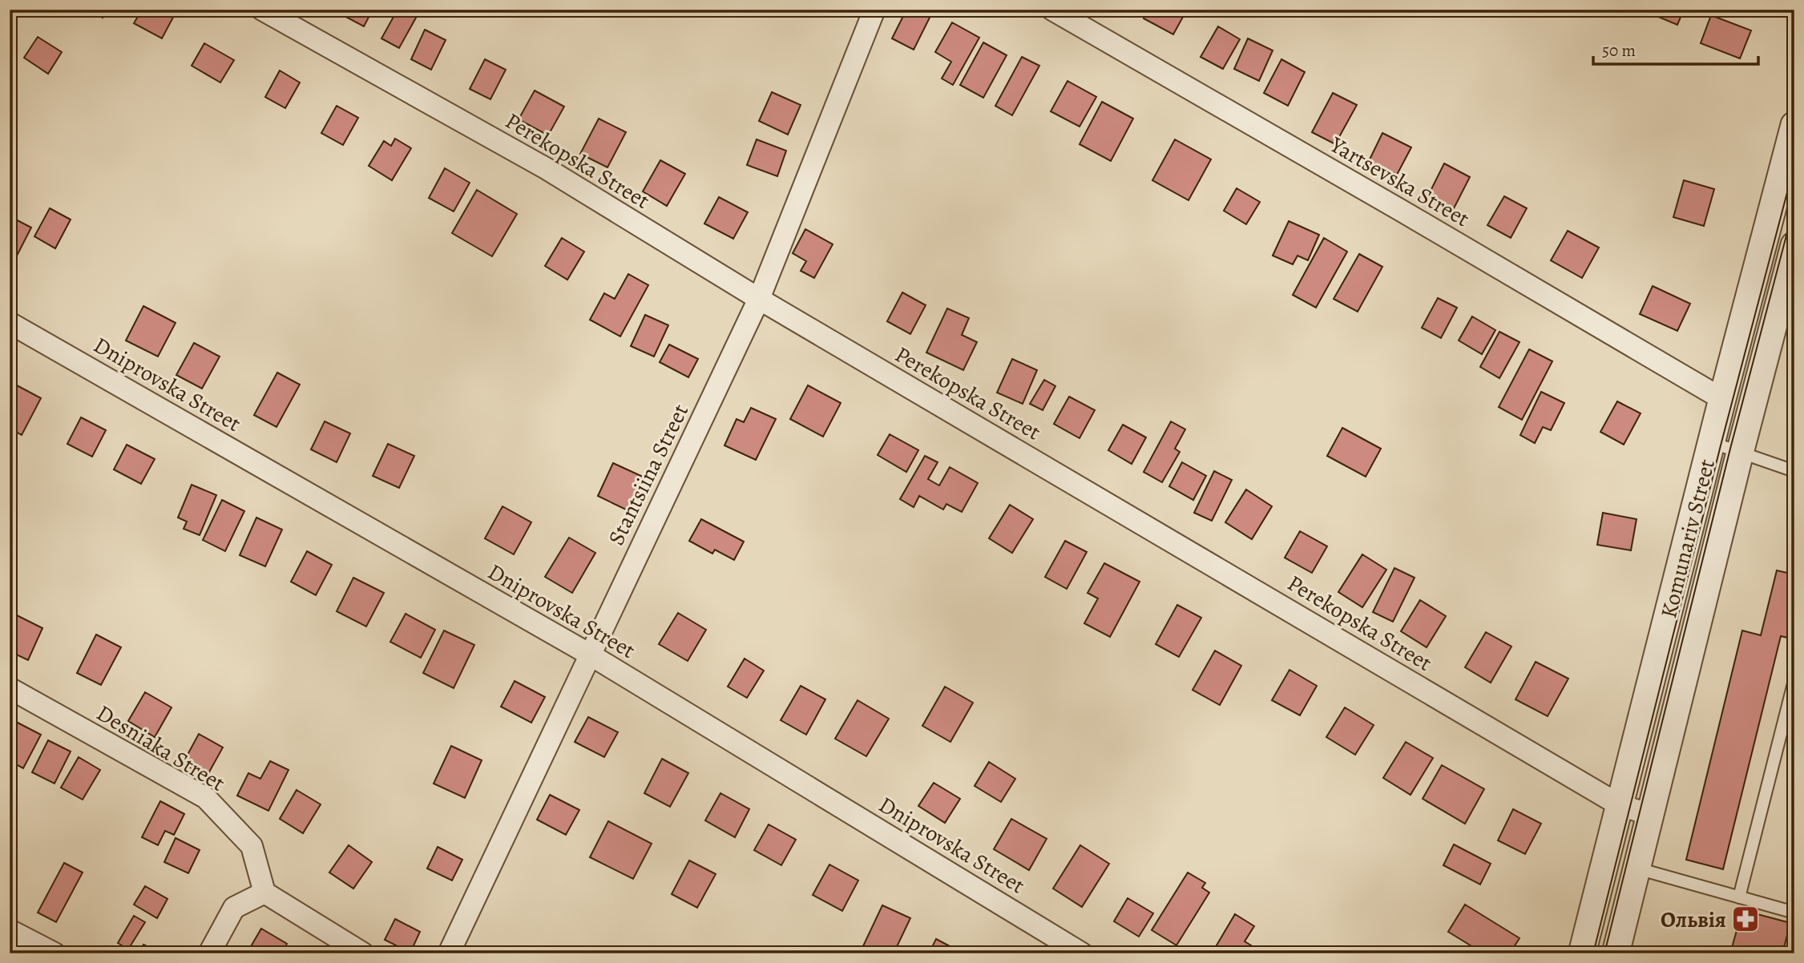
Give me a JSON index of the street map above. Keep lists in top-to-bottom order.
{
  "streets": {
    "street": [
      "Perekopska Street",
      "Yartsevska Street",
      "Dniprovska Street",
      "Stantsiina Street",
      "Komunariv Street",
      "Desniaka Street"
    ]
  },
  "crossings": [
    ["Perekopska Street", "Stantsiina Street"],
    ["Perekopska Street", "Komunariv Street"],
    ["Yartsevska Street", "Komunariv Street"],
    ["Dniprovska Street", "Stantsiina Street"]
  ],
  "places": {
    "pharmacy": ["Ольвія"]
  },
  "scale_bar": "50 m"
}
